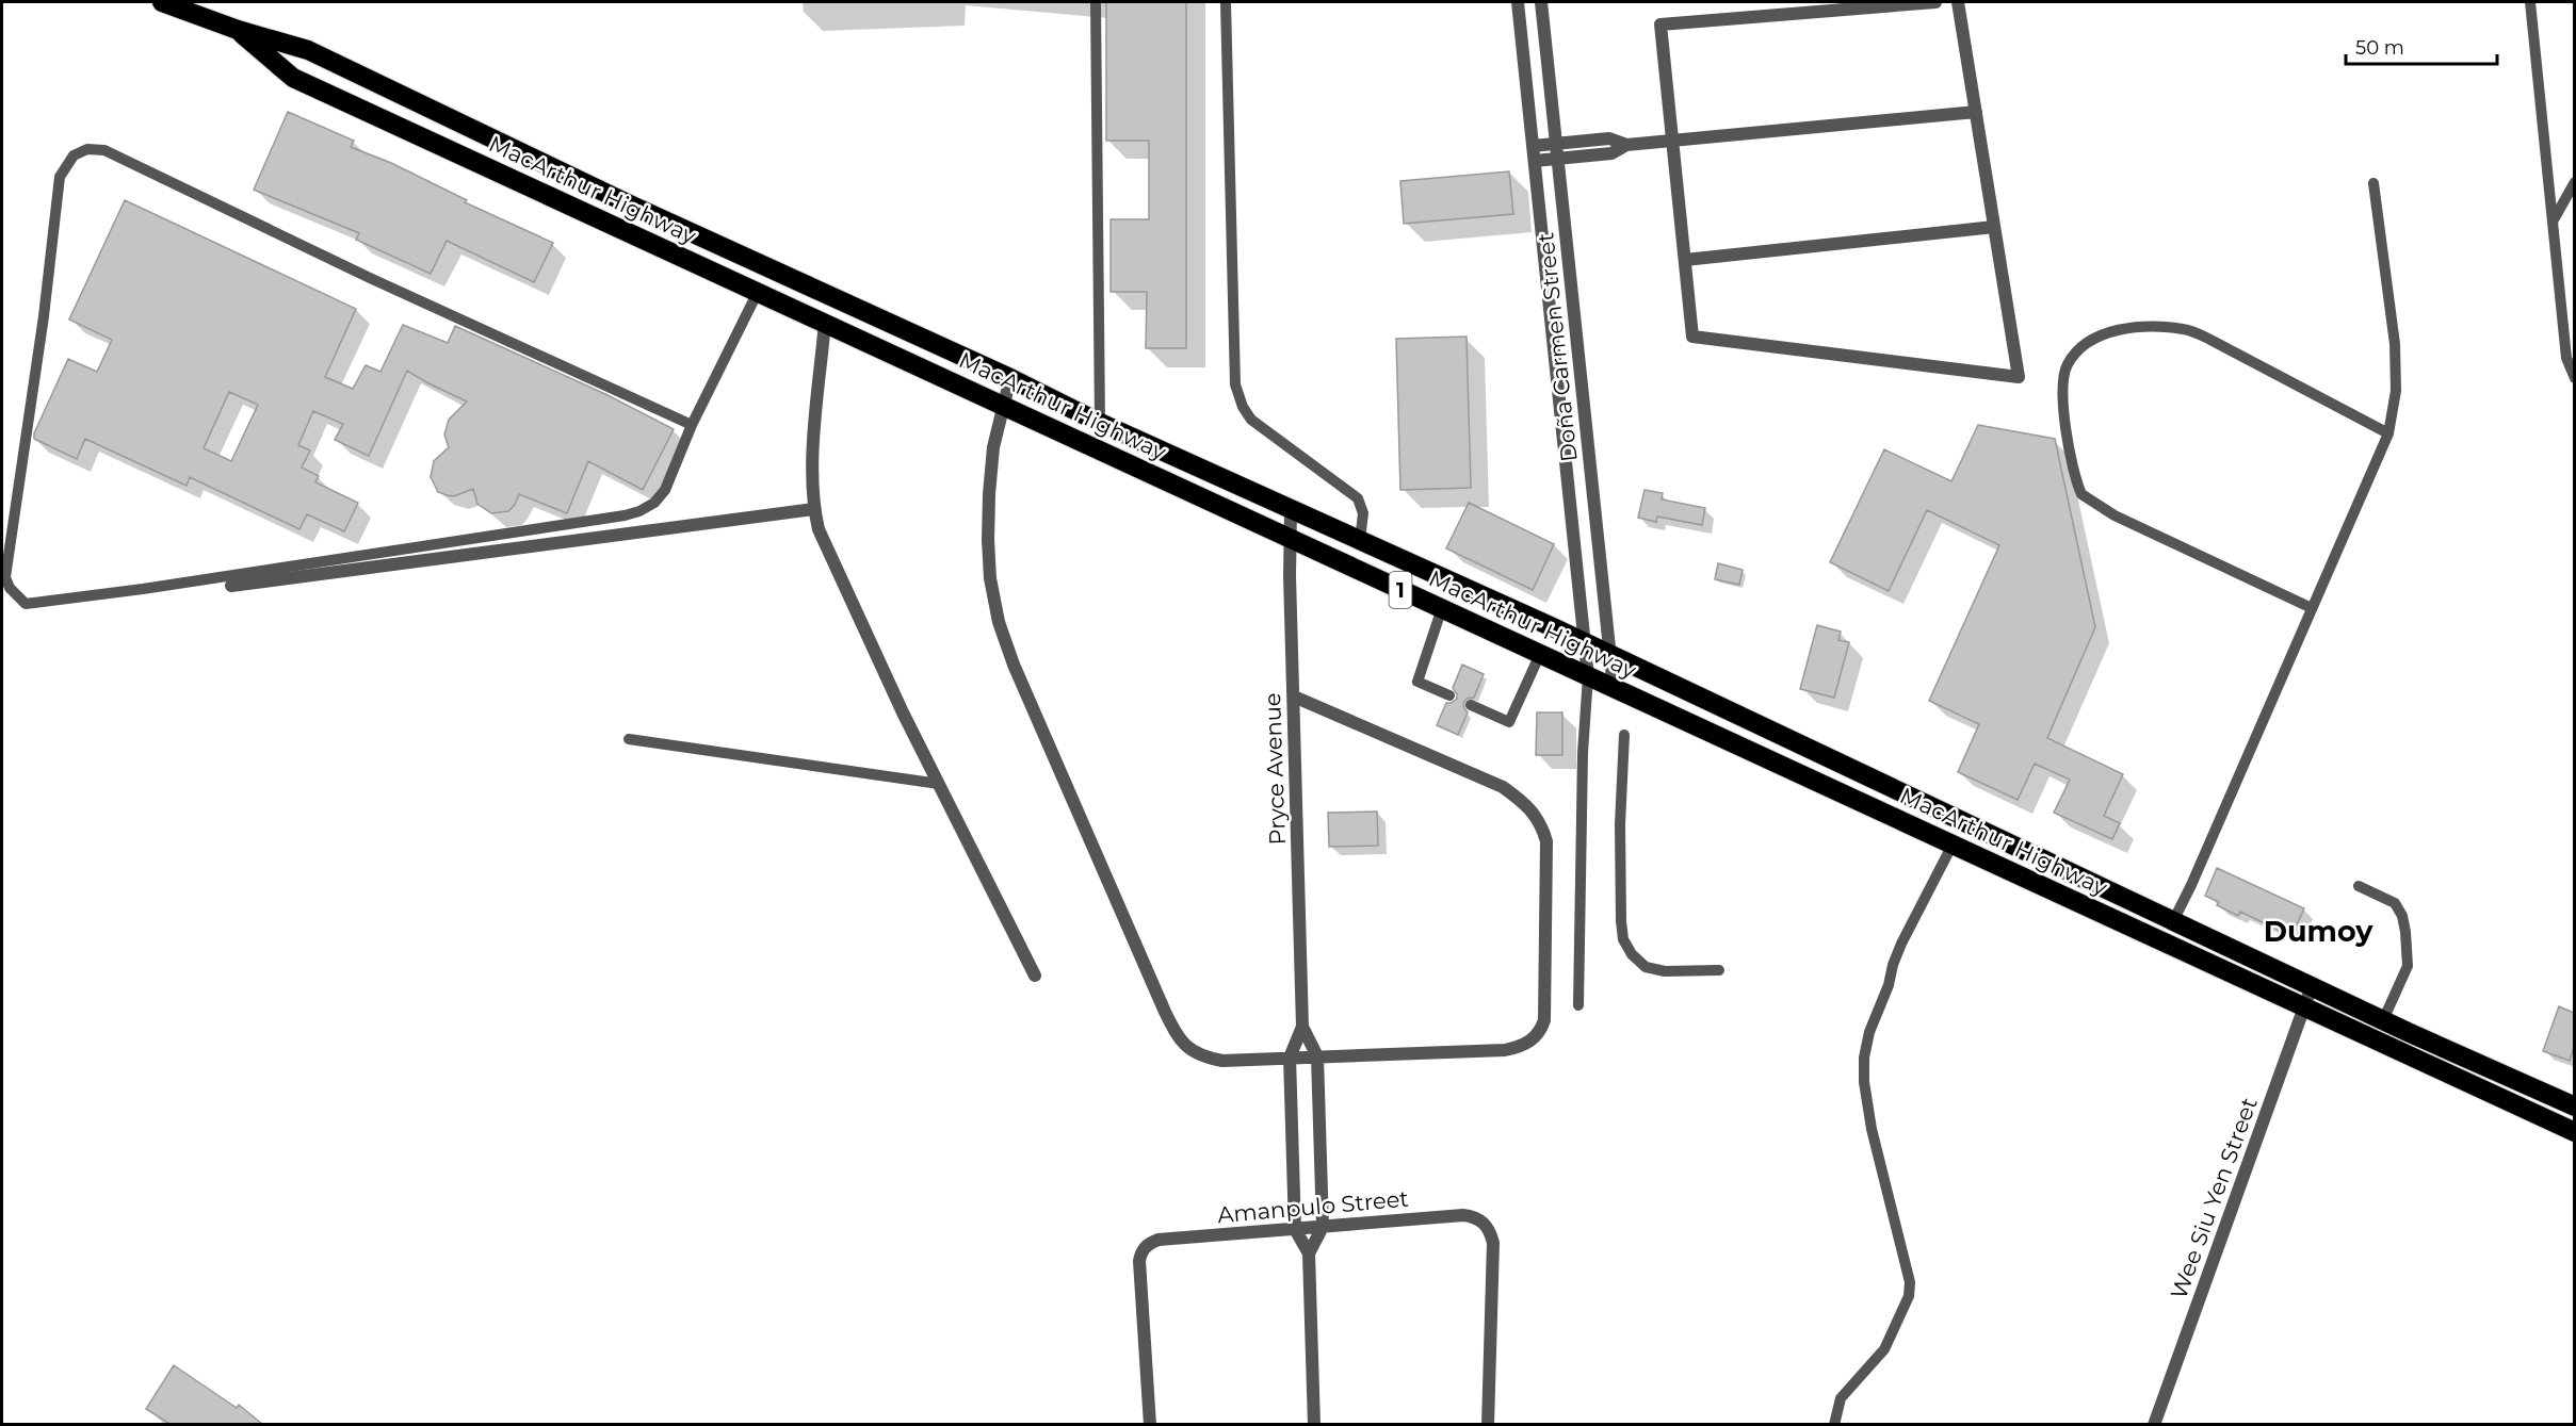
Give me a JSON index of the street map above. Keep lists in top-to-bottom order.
{
  "streets": {
    "highway": ["MacArthur Highway", "1"],
    "street": [
      "Doña Carmen Street",
      "Pryce Avenue",
      "Wee Siu Yen Street",
      "Amanpulo Street"
    ]
  },
  "crossings": [
    ["MacArthur Highway", "Doña Carmen Street"],
    ["MacArthur Highway", "Pryce Avenue"],
    ["MacArthur Highway", "Wee Siu Yen Street"],
    ["Pryce Avenue", "Amanpulo Street"]
  ],
  "districts": ["Dumoy"],
  "scale_bar": "50 m"
}
